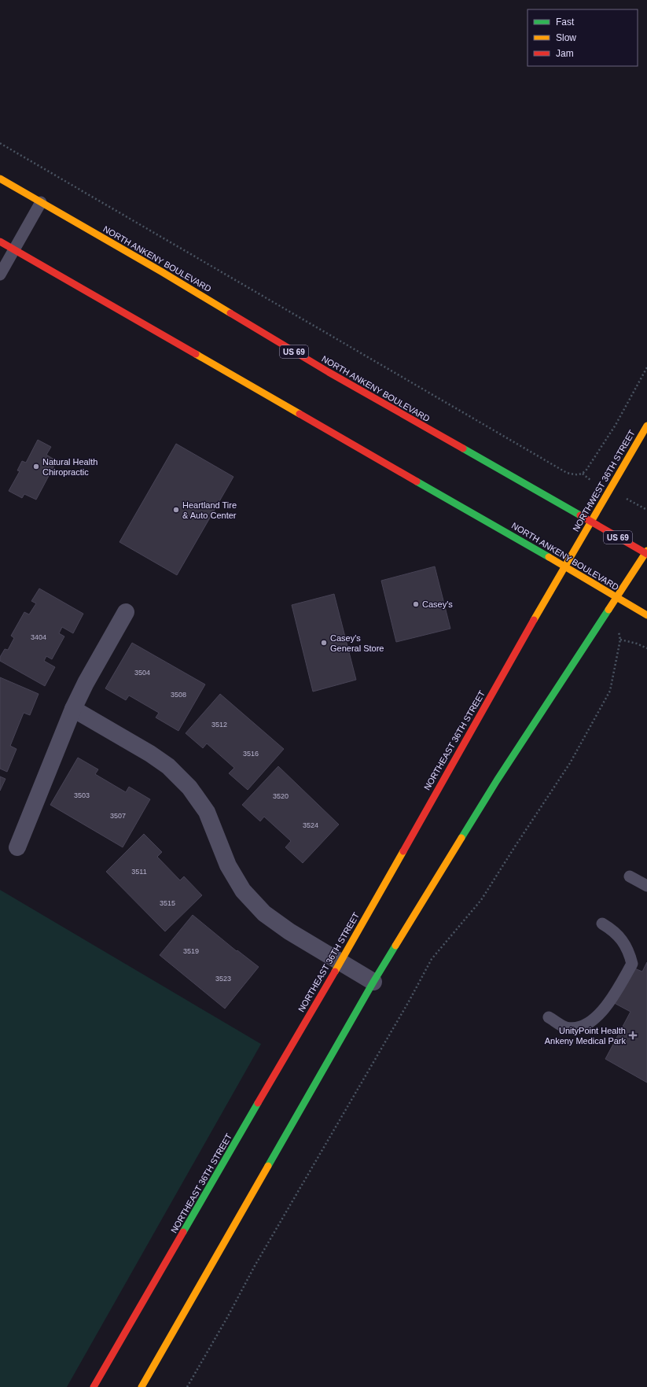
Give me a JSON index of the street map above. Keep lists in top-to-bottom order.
{
  "streets": {
    "main road": [
      "NORTH ANKENY BOULEVARD",
      "US 69",
      "NORTHWEST 36TH STREET",
      "NORTHEAST 36TH STREET"
    ]
  },
  "crossings": [
    ["NORTH ANKENY BOULEVARD", "NORTHWEST 36TH STREET"],
    ["NORTH ANKENY BOULEVARD", "NORTHEAST 36TH STREET"],
    ["NORTHWEST 36TH STREET", "NORTHEAST 36TH STREET"]
  ],
  "places": {
    "other": [
      "Natural Health Chiropractic",
      "Heartland Tire & Auto Center",
      "Casey's",
      "Casey's General Store"
    ],
    "health": ["UnityPoint Health Ankeny Medical Park"]
  },
  "house_numbers": [
    "3404",
    "3504",
    "3508",
    "3512",
    "3516",
    "3503",
    "3520",
    "3507",
    "3524",
    "3511",
    "3515",
    "3519",
    "3523"
  ],
  "legend": ["Fast", "Slow", "Jam"]
}
